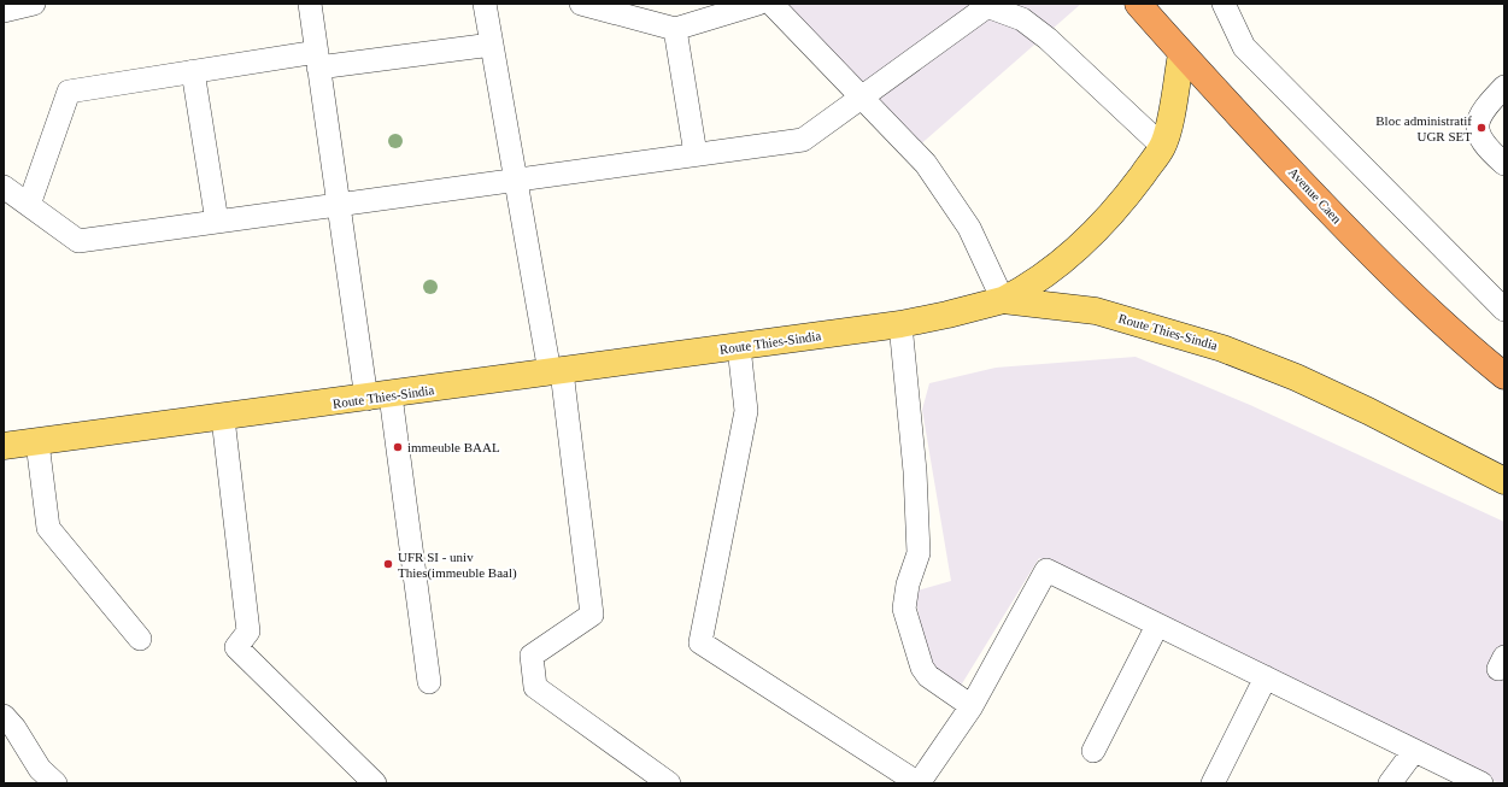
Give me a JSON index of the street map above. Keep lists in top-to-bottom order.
{
  "streets": {
    "highway": ["Avenue Caen"],
    "main road": ["Route Thies-Sindia"]
  },
  "places": ["Bloc administratif UGR SET", "immeuble BAAL", "UFR SI - univ Thies(immeuble Baal)"]
}
